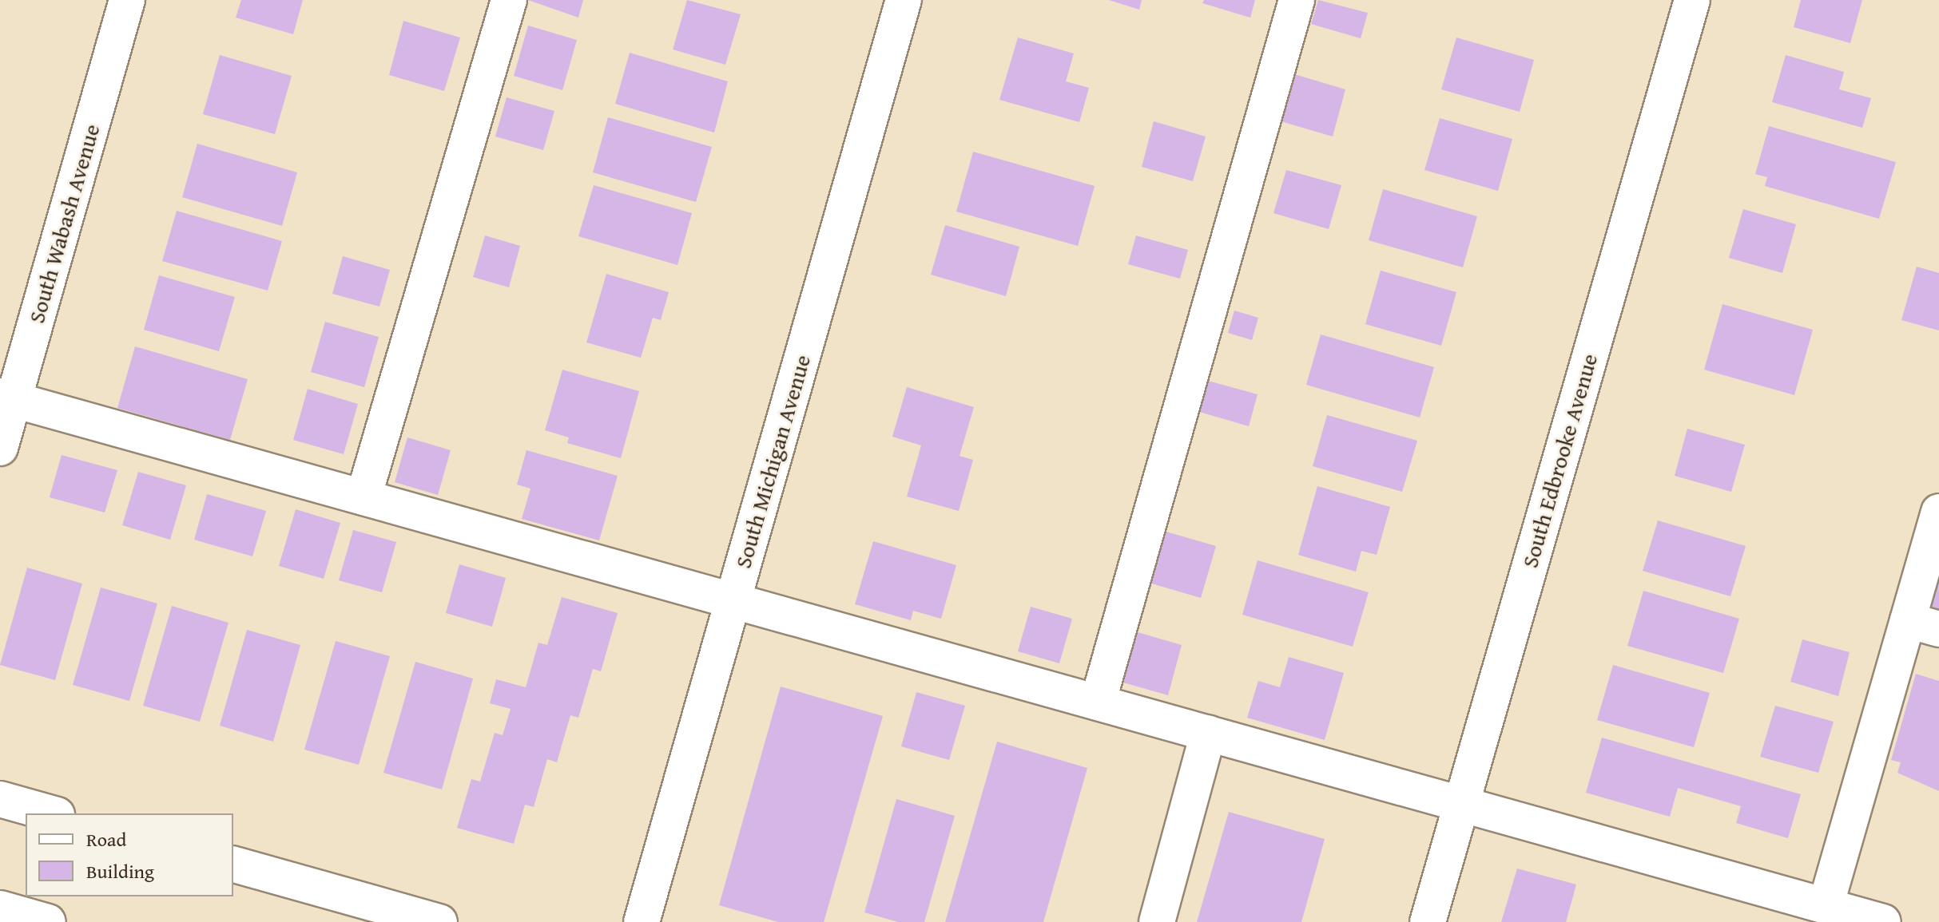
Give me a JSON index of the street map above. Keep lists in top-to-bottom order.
{
  "streets": {
    "street": ["South Wabash Avenue", "South Edbrooke Avenue", "South Michigan Avenue"]
  },
  "legend": ["Road", "Building"]
}
